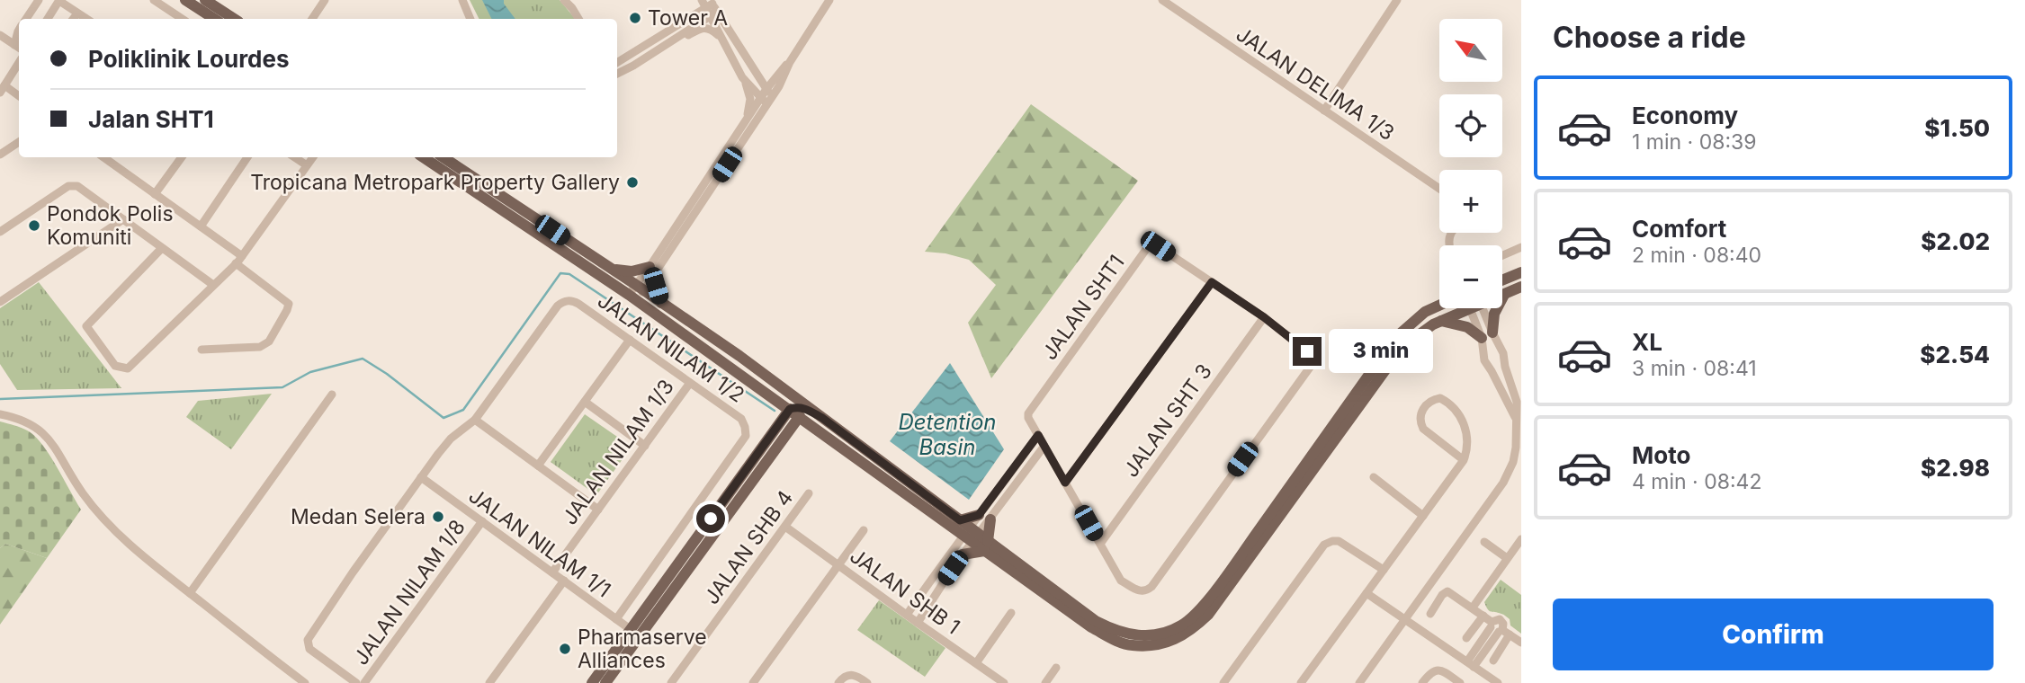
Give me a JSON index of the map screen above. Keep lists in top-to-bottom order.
{
  "streets": {
    "street": [
      "JALAN DELIMA 1/3",
      "JALAN SHT1",
      "JALAN NILAM 1/2",
      "JALAN SHT 3",
      "JALAN NILAM 1/3",
      "JALAN NILAM 1/1",
      "JALAN SHB 4",
      "JALAN SHB 1",
      "JALAN NILAM 1/8"
    ]
  },
  "crossings": [
    ["JALAN SHT1", "JALAN SHT 3"],
    ["JALAN NILAM 1/2", "JALAN NILAM 1/3"],
    ["JALAN NILAM 1/2", "JALAN NILAM 1/1"],
    ["JALAN NILAM 1/3", "JALAN NILAM 1/1"],
    ["JALAN NILAM 1/1", "JALAN NILAM 1/8"],
    ["JALAN SHB 4", "JALAN SHB 1"]
  ],
  "water": ["Detention Basin"],
  "places": [
    "Tower A",
    "Tropicana Metropark Property Gallery",
    "Pondok Polis Komuniti",
    "Medan Selera",
    "Pharmaserve Alliances"
  ],
  "north": "top left",
  "page": {
    "heading": "Choose a ride",
    "map_buttons": ["+", "−"],
    "banner": ["Poliklinik Lourdes", "Jalan SHT1"],
    "list": [
      {
        "name": "Economy",
        "note": "1 min · 08:39",
        "value": "$1.50"
      },
      {
        "name": "Comfort",
        "note": "2 min · 08:40",
        "value": "$2.02"
      },
      {
        "name": "XL",
        "note": "3 min · 08:41",
        "value": "$2.54"
      },
      {
        "name": "Moto",
        "note": "4 min · 08:42",
        "value": "$2.98"
      }
    ],
    "bubble": "3 min",
    "buttons": "Confirm"
  }
}
